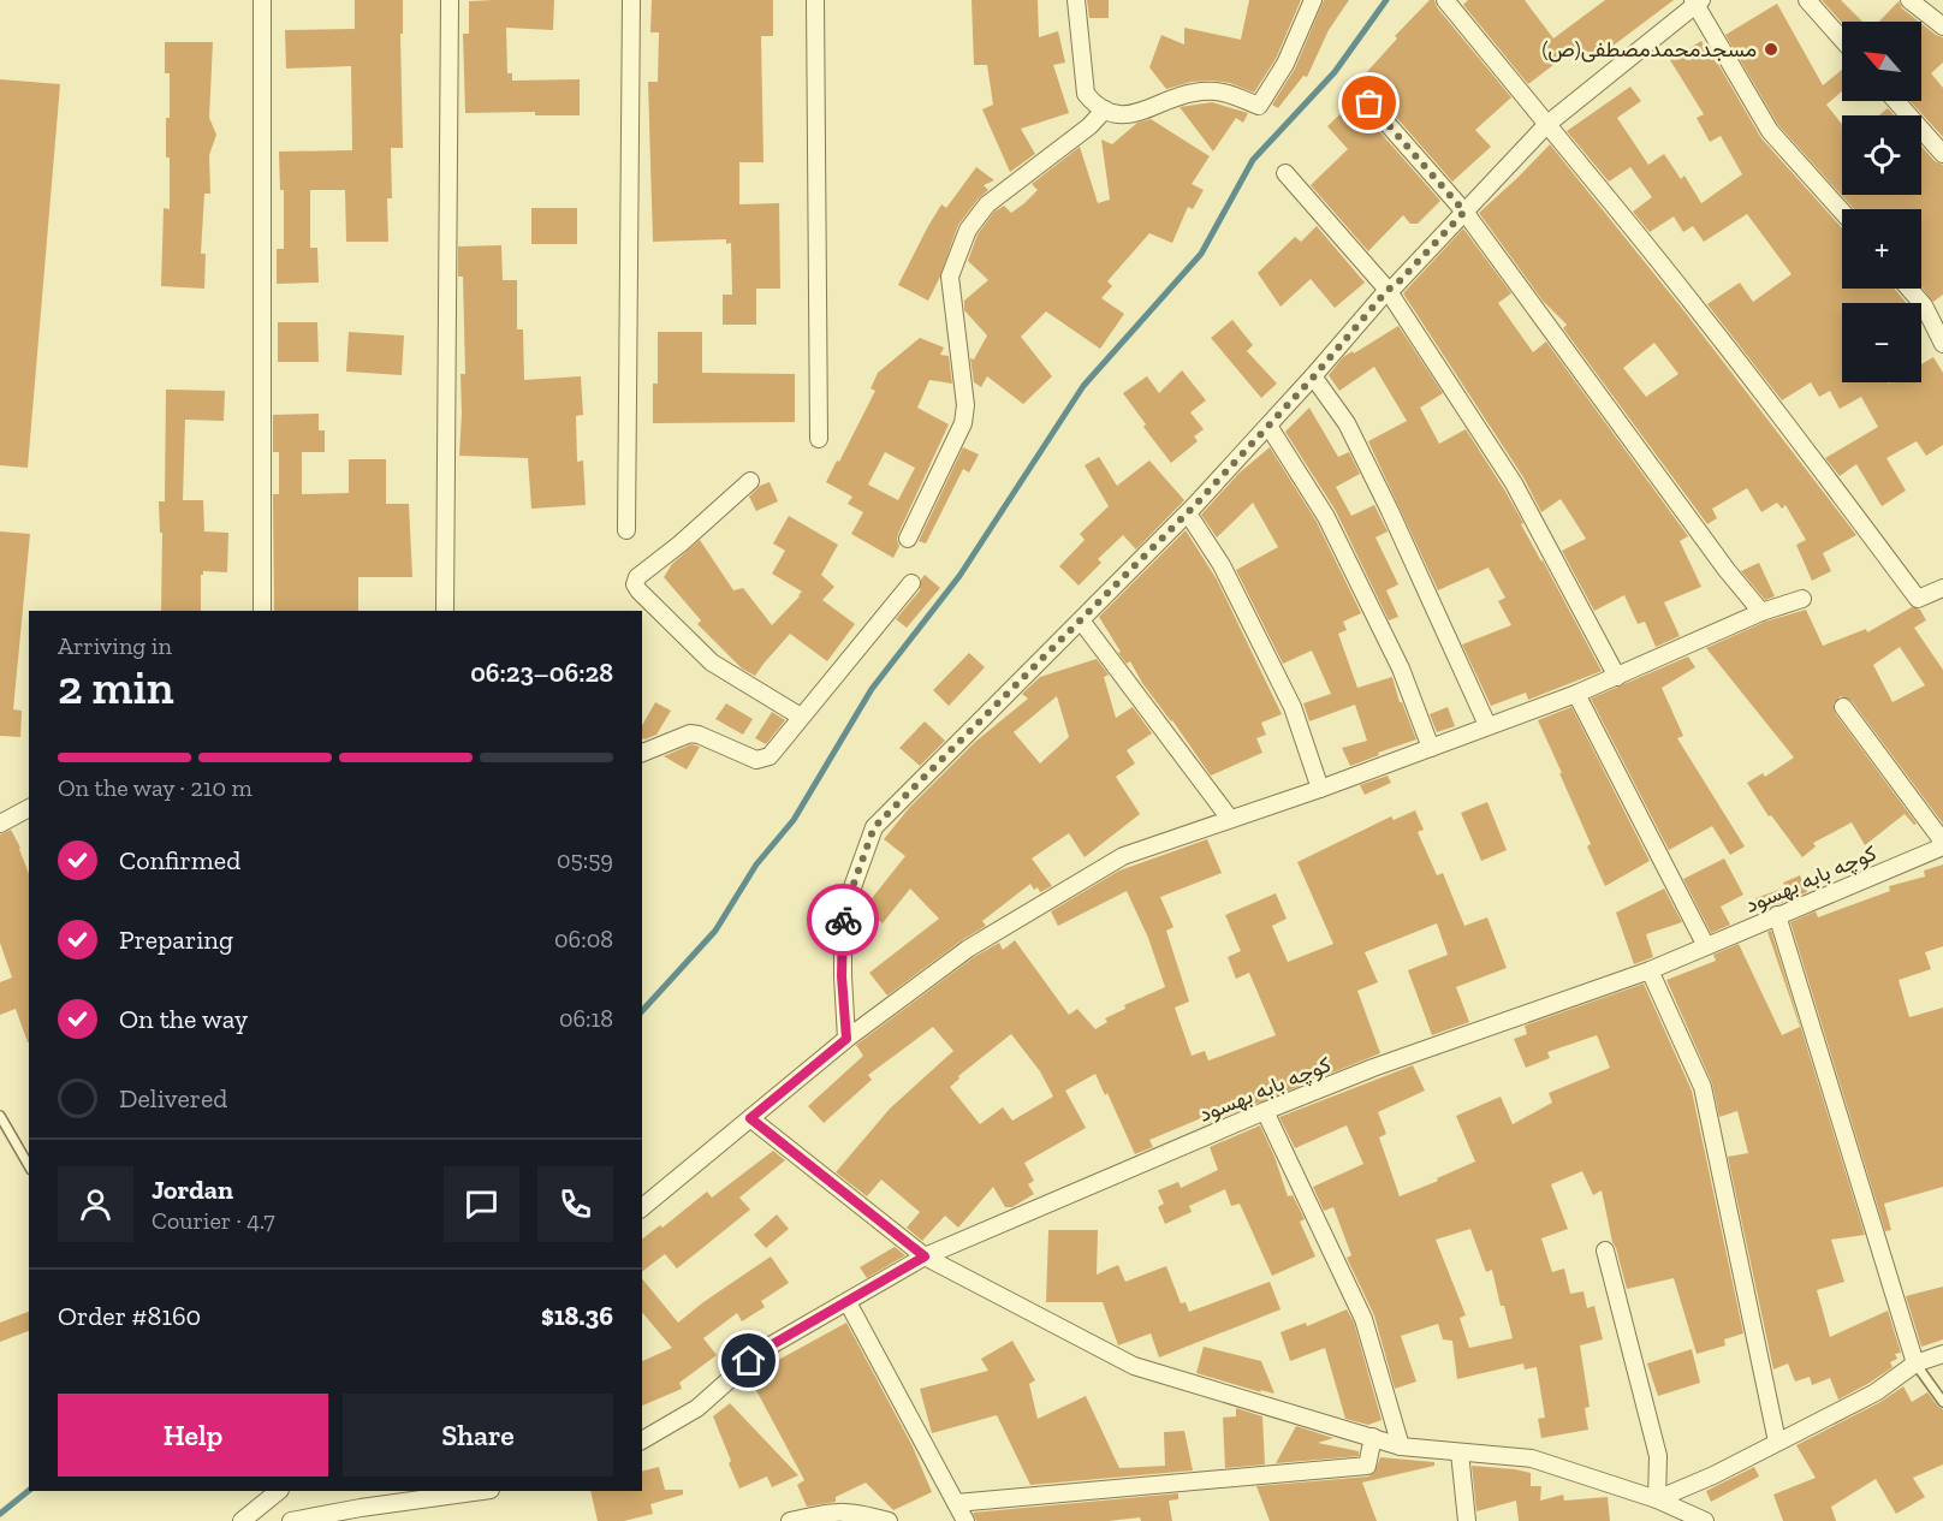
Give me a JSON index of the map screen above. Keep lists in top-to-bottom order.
{
  "streets": {
    "street": ["کوچه بابه بهسود"]
  },
  "places": ["مسجدمحمدمصطفی(ص)"],
  "north": "top left",
  "page": {
    "map_buttons": ["+", "−"],
    "heading": ["2 min", "Arriving in", "06:23–06:28"],
    "panel": [
      "Jordan",
      "Courier · 4.7",
      "Order #8160",
      "$18.36"
    ],
    "bar": "On the way · 210 m",
    "list": [
      ["Confirmed", "05:59"],
      ["Preparing", "06:08"],
      ["On the way", "06:18"],
      "Delivered"
    ],
    "buttons": ["Help", "Share"]
  }
}
